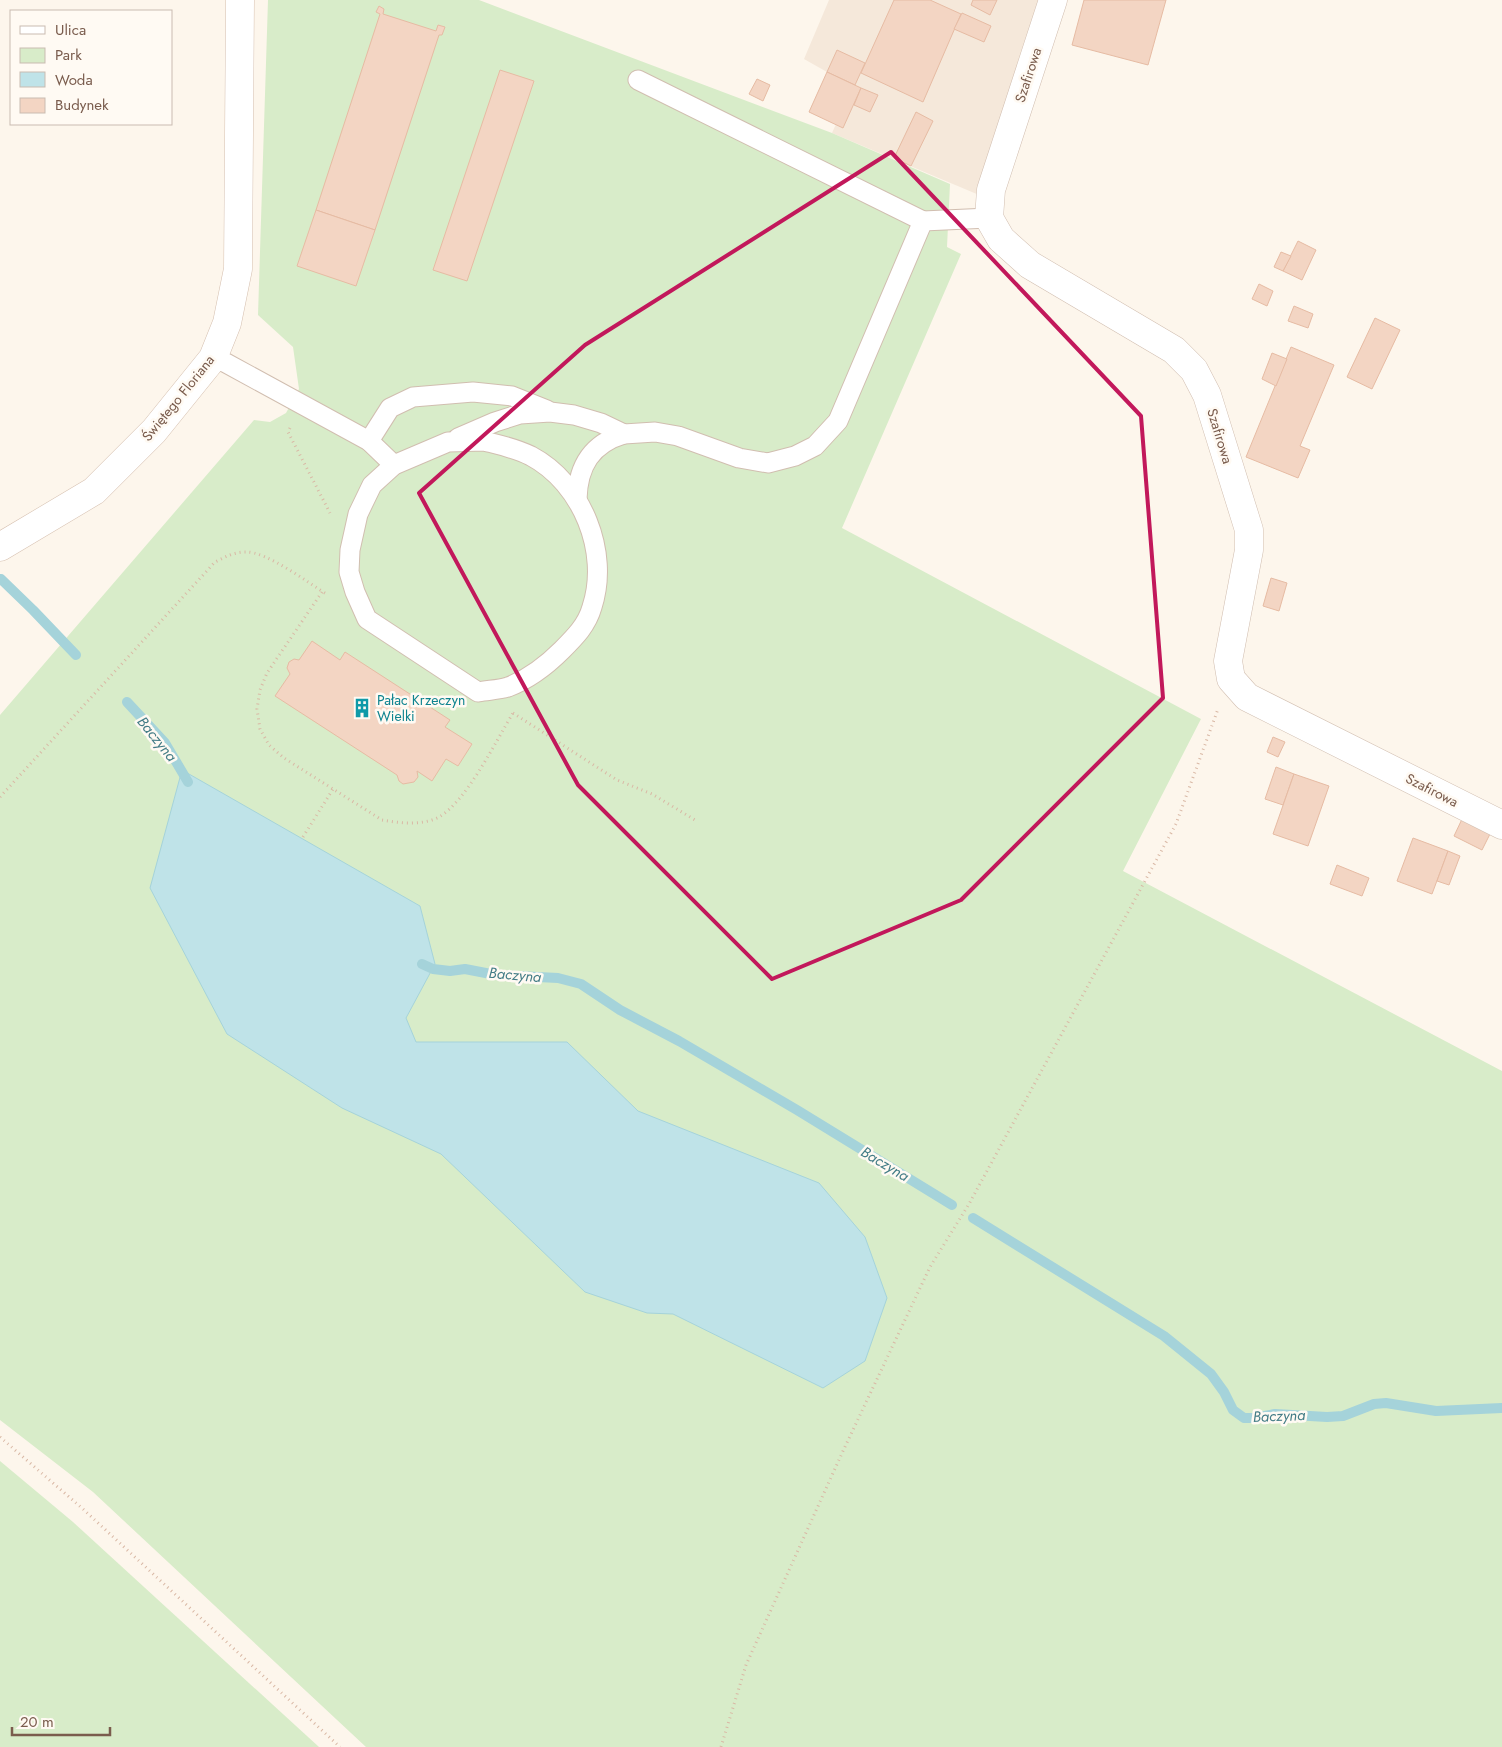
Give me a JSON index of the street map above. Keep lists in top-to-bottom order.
{
  "streets": {
    "street": ["Szafirowa", "Świętego Floriana"]
  },
  "water": ["Baczyna"],
  "places": {
    "building": ["Pałac Krzeczyn Wielki"]
  },
  "legend": [
    "Ulica",
    "Park",
    "Woda",
    "Budynek"
  ],
  "scale_bar": "20 m"
}
